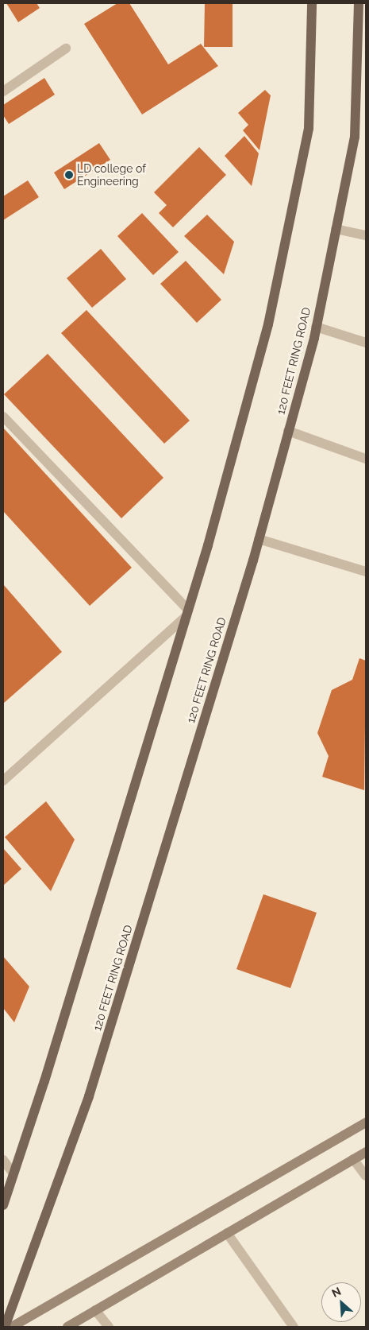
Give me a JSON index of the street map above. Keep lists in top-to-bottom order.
{
  "streets": {
    "main road": ["120 FEET RING ROAD"]
  },
  "places": ["LD college of Engineering"],
  "north": "top left"
}
